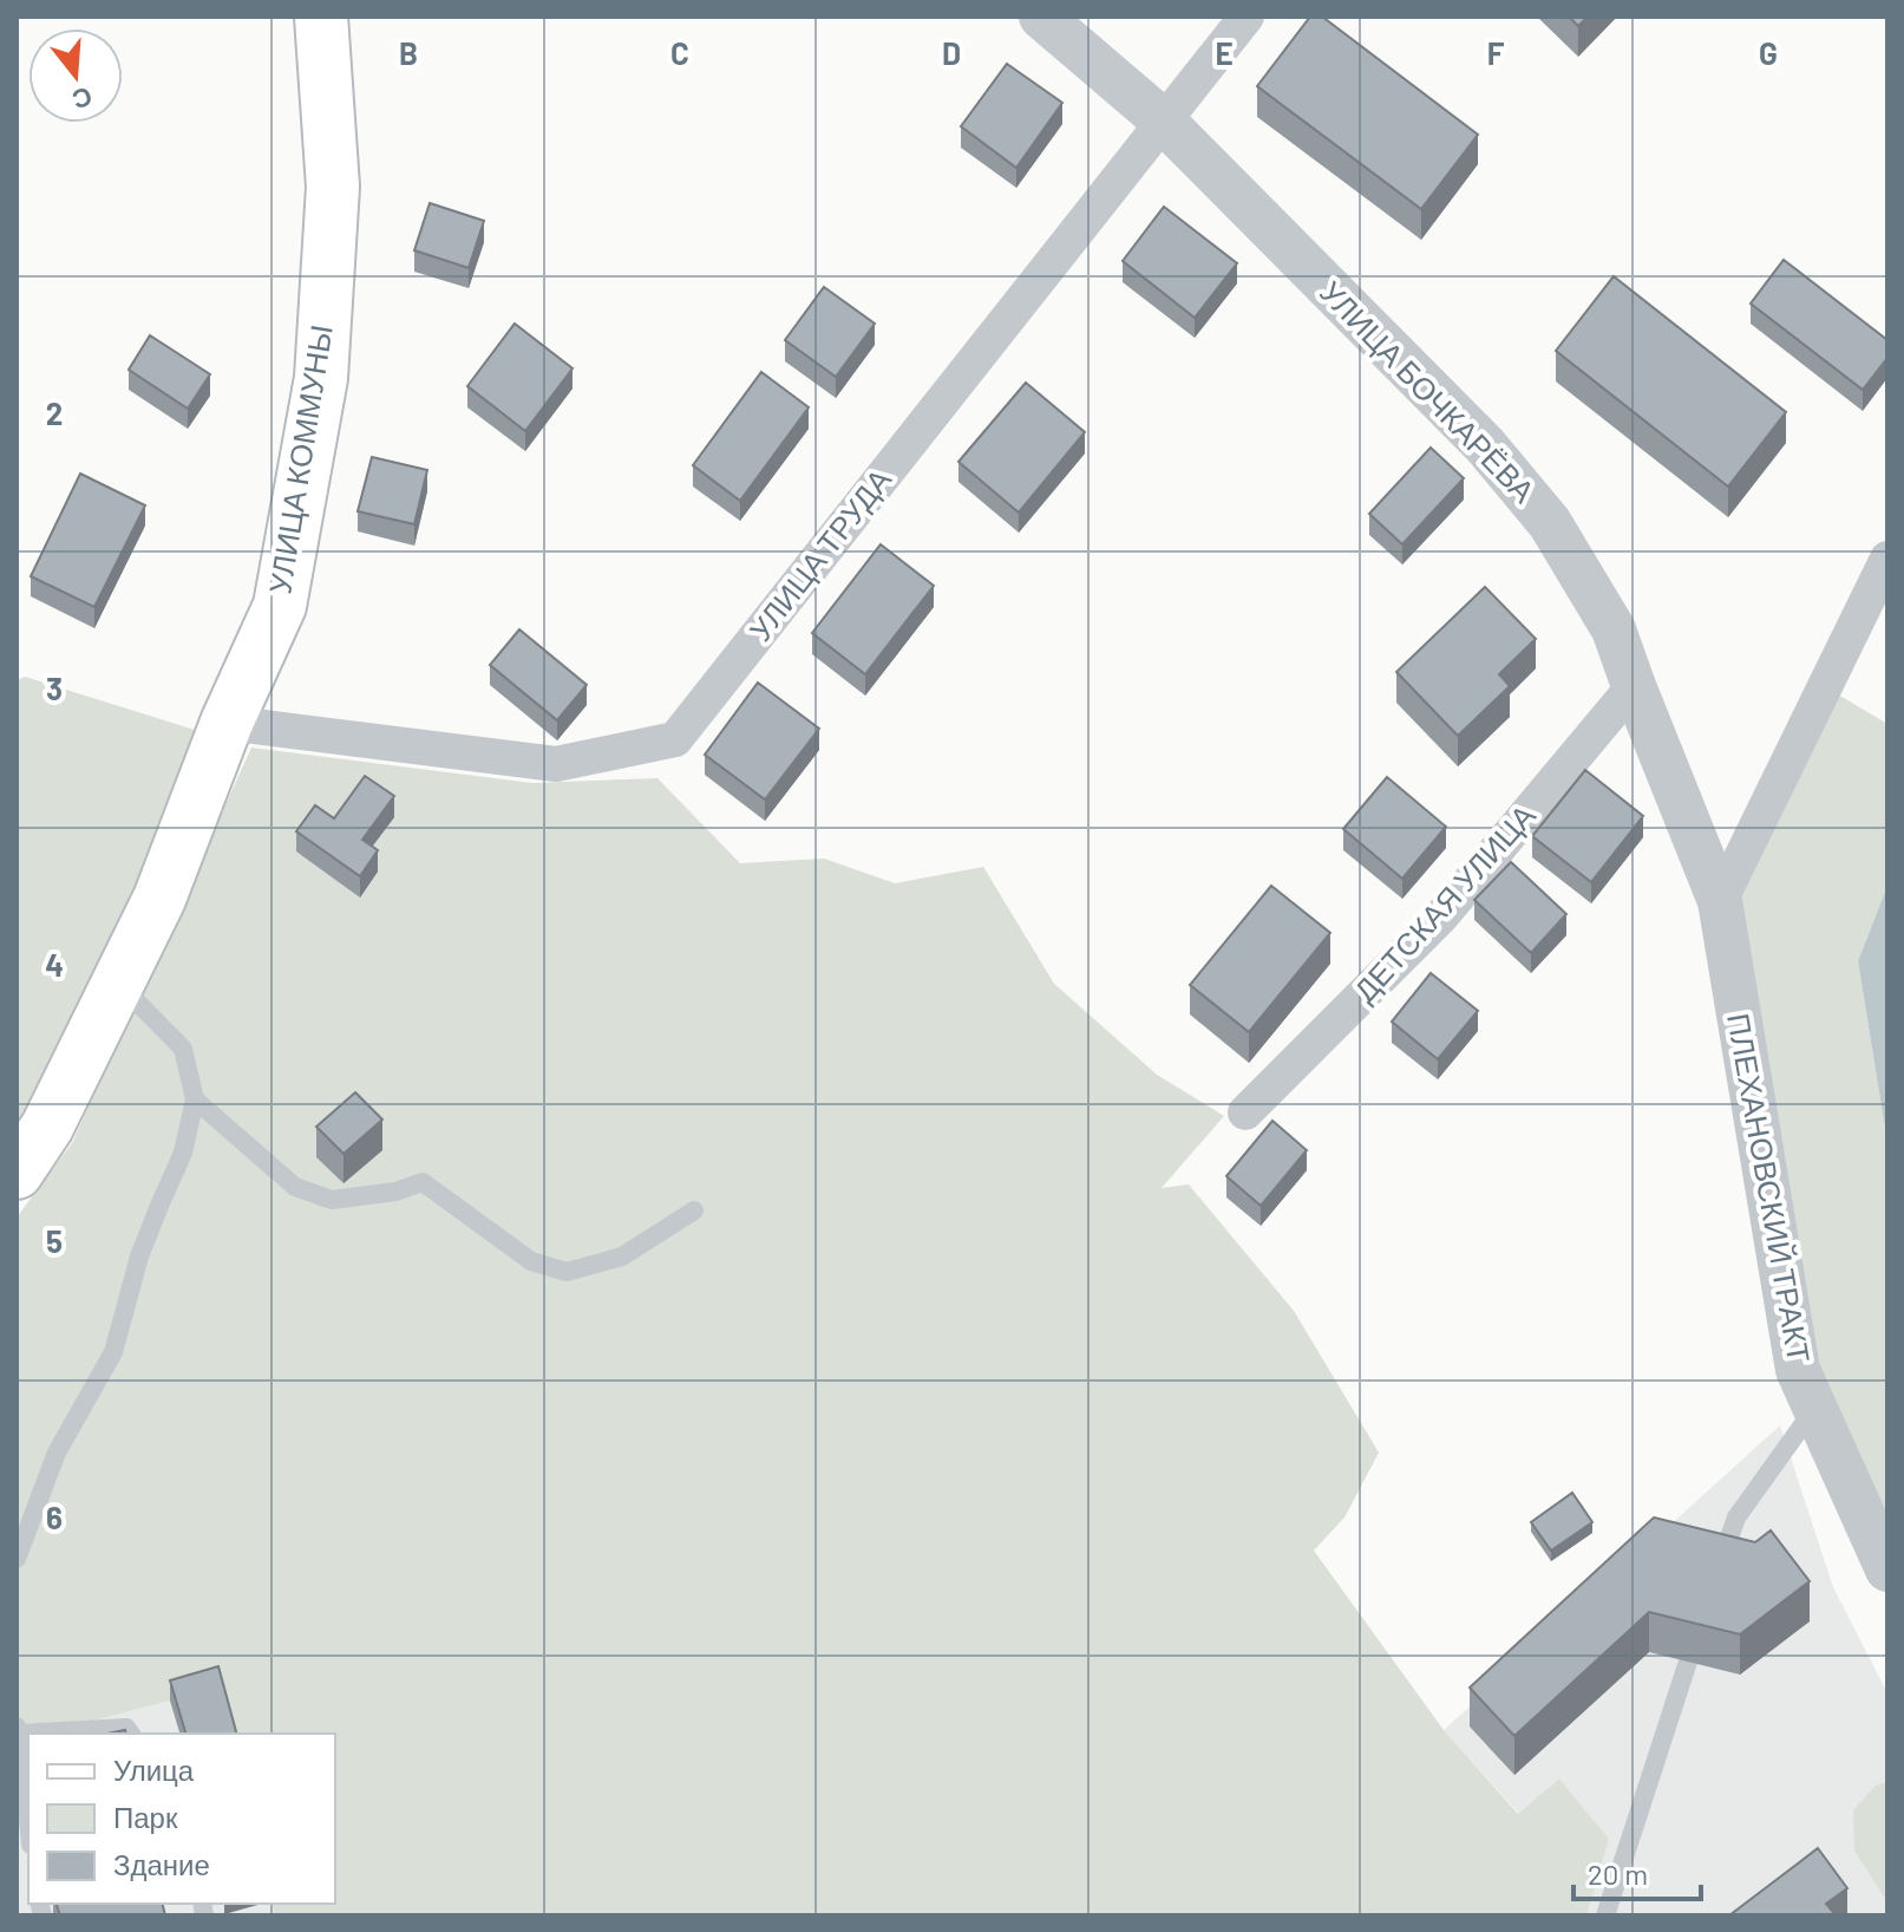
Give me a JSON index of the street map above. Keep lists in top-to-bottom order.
{
  "streets": {
    "main road": ["УЛИЦА КОММУНЫ"],
    "street": [
      "УЛИЦА БОЧКАРЁВА",
      "УЛИЦА ТРУДА",
      "ДЕТСКАЯ УЛИЦА",
      "ПЛЕХАНОВСКИЙ ТРАКТ"
    ]
  },
  "crossings": [
    ["УЛИЦА БОЧКАРЁВА", "УЛИЦА ТРУДА"],
    ["УЛИЦА БОЧКАРЁВА", "ДЕТСКАЯ УЛИЦА"],
    ["УЛИЦА БОЧКАРЁВА", "ПЛЕХАНОВСКИЙ ТРАКТ"],
    ["УЛИЦА КОММУНЫ", "УЛИЦА ТРУДА"]
  ],
  "legend": ["Улица", "Парк", "Здание"],
  "scale_bar": "20 m",
  "north": "bottom",
  "grid": {
    "columns": [
      "B",
      "C",
      "D",
      "E",
      "F",
      "G"
    ],
    "rows": [
      "2",
      "3",
      "4",
      "5",
      "6"
    ]
  }
}
